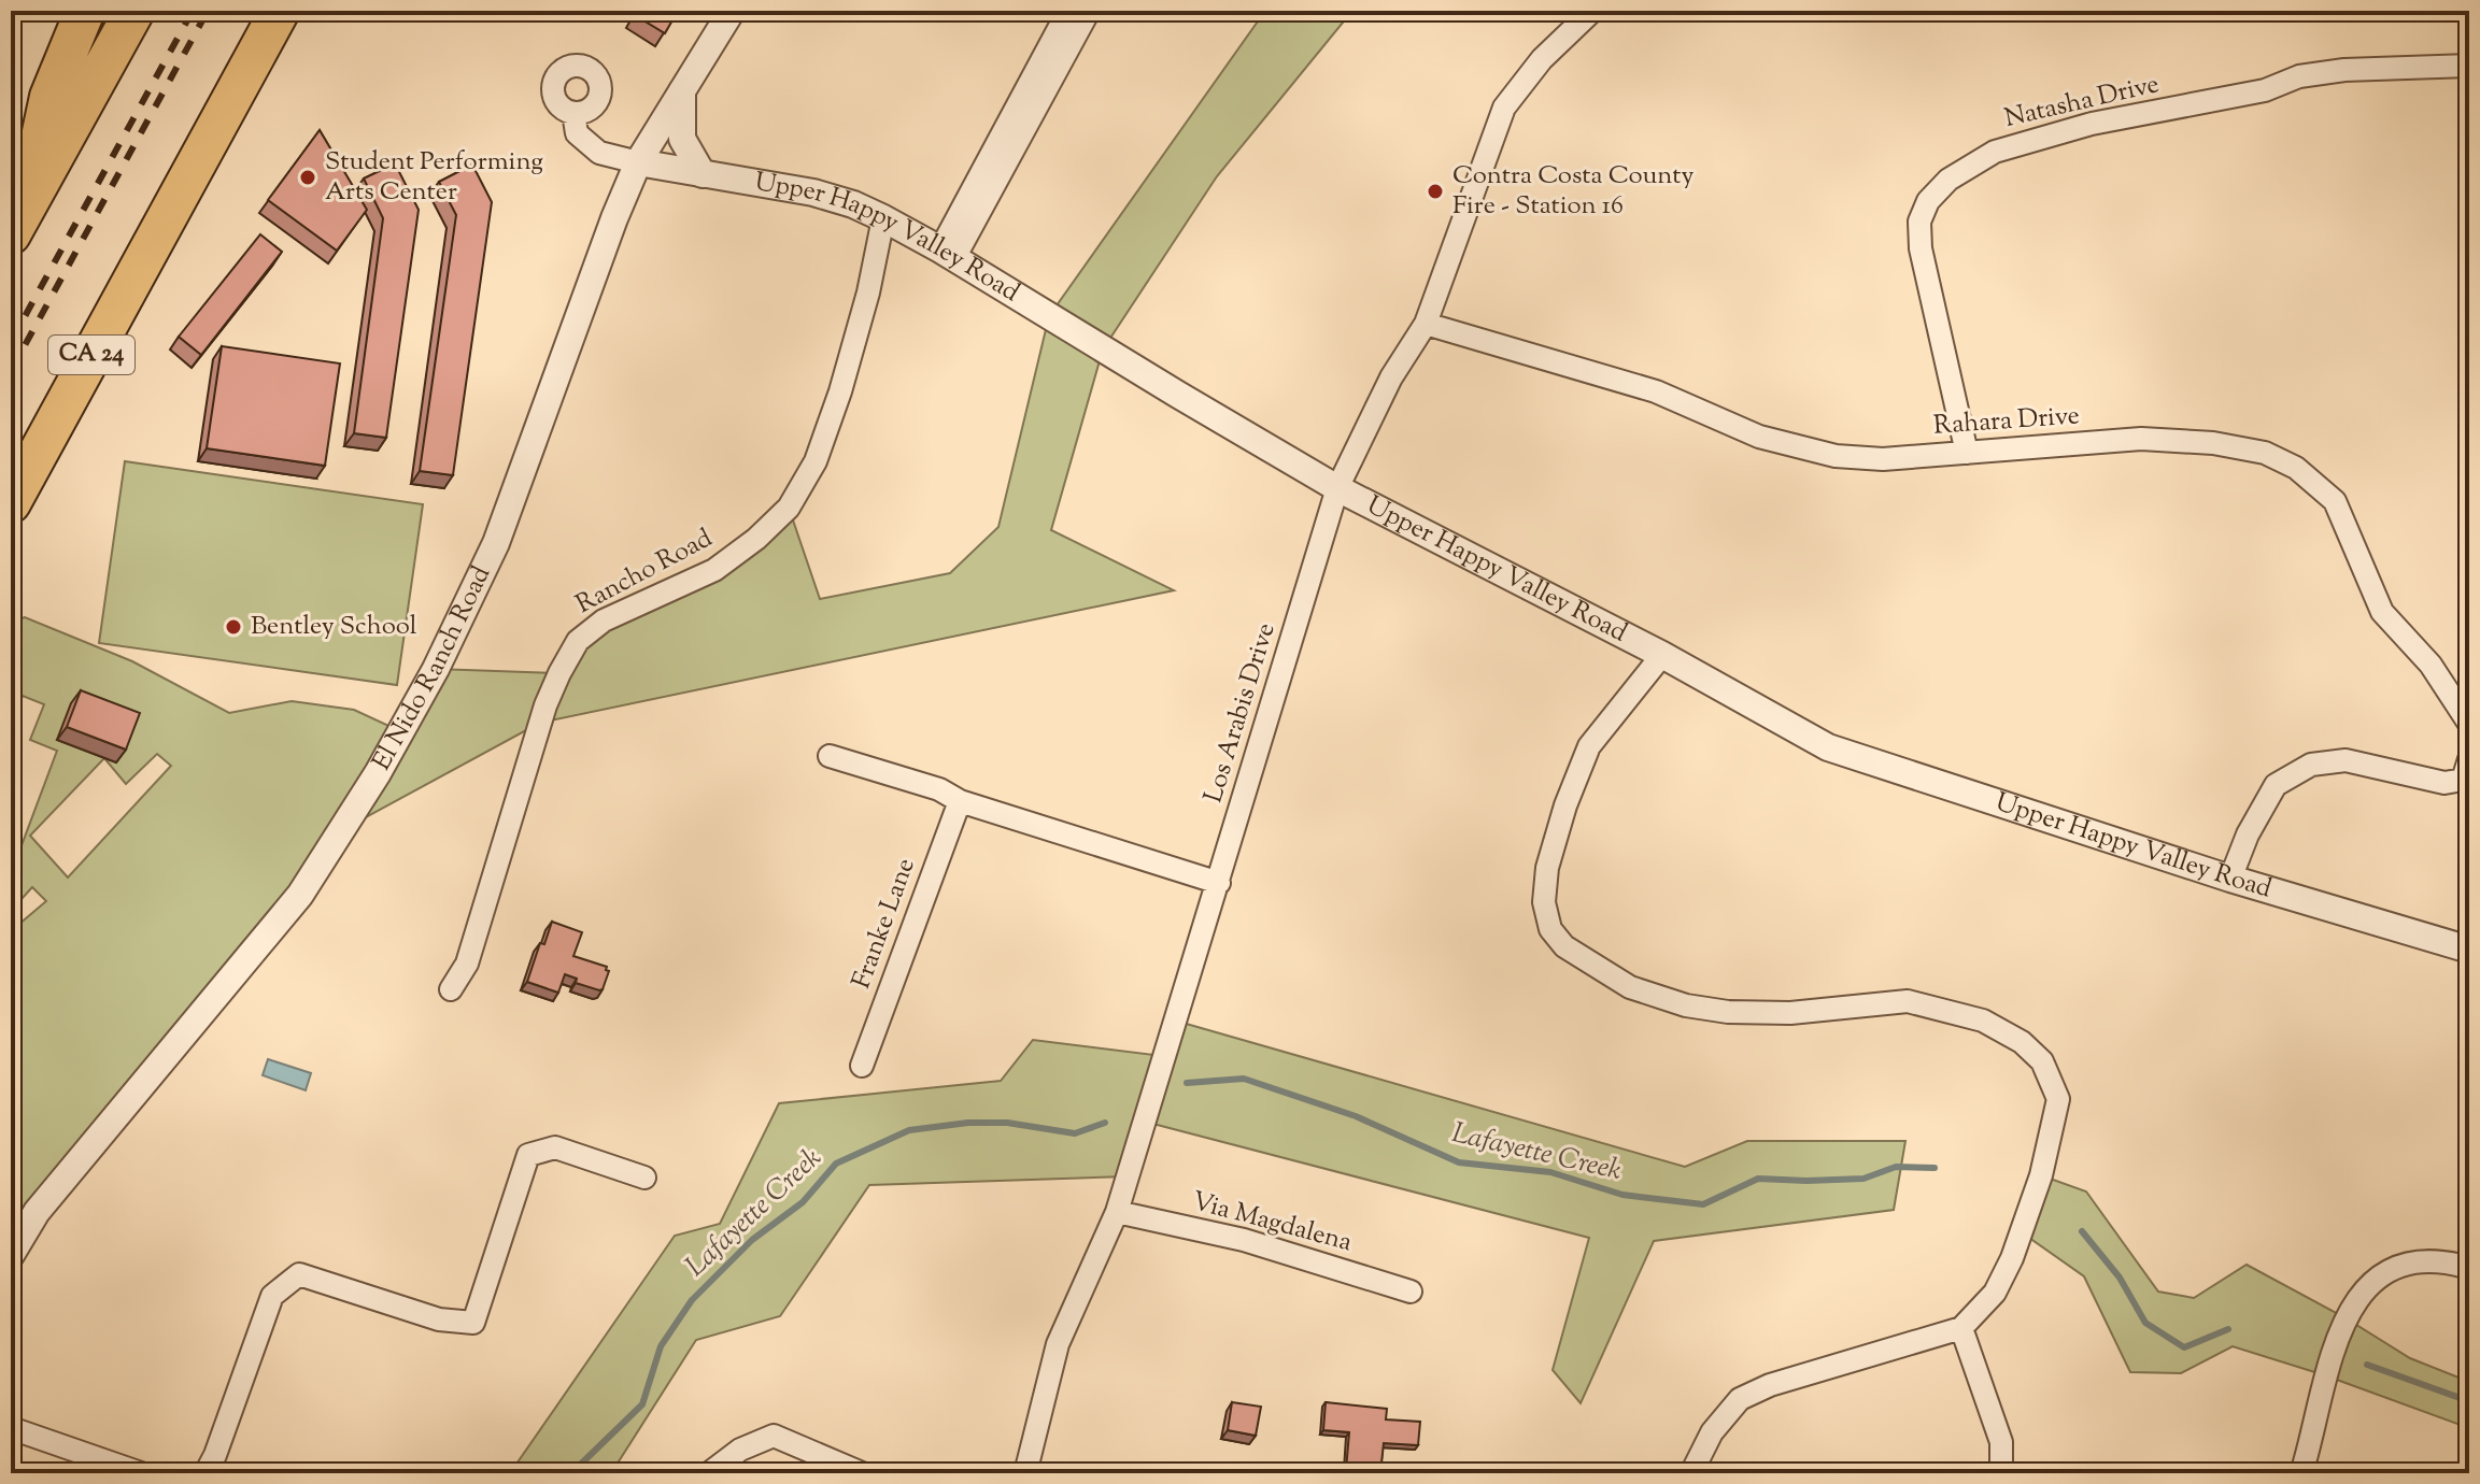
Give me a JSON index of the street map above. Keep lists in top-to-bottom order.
{
  "streets": {
    "highway": ["CA 24"],
    "street": [
      "Natasha Drive",
      "Upper Happy Valley Road",
      "Rahara Drive",
      "Rancho Road",
      "El Nido Ranch Road",
      "Los Arabis Drive",
      "Franke Lane",
      "Via Magdalena"
    ]
  },
  "crossings": [
    ["Natasha Drive", "Rahara Drive"],
    ["Upper Happy Valley Road", "Rancho Road"],
    ["Upper Happy Valley Road", "El Nido Ranch Road"],
    ["Upper Happy Valley Road", "Los Arabis Drive"],
    ["Rahara Drive", "Los Arabis Drive"],
    ["Los Arabis Drive", "Via Magdalena"]
  ],
  "water": ["Lafayette Creek"],
  "places": ["Student Performing Arts Center", "Contra Costa County Fire - Station 16", "Bentley School"]
}
